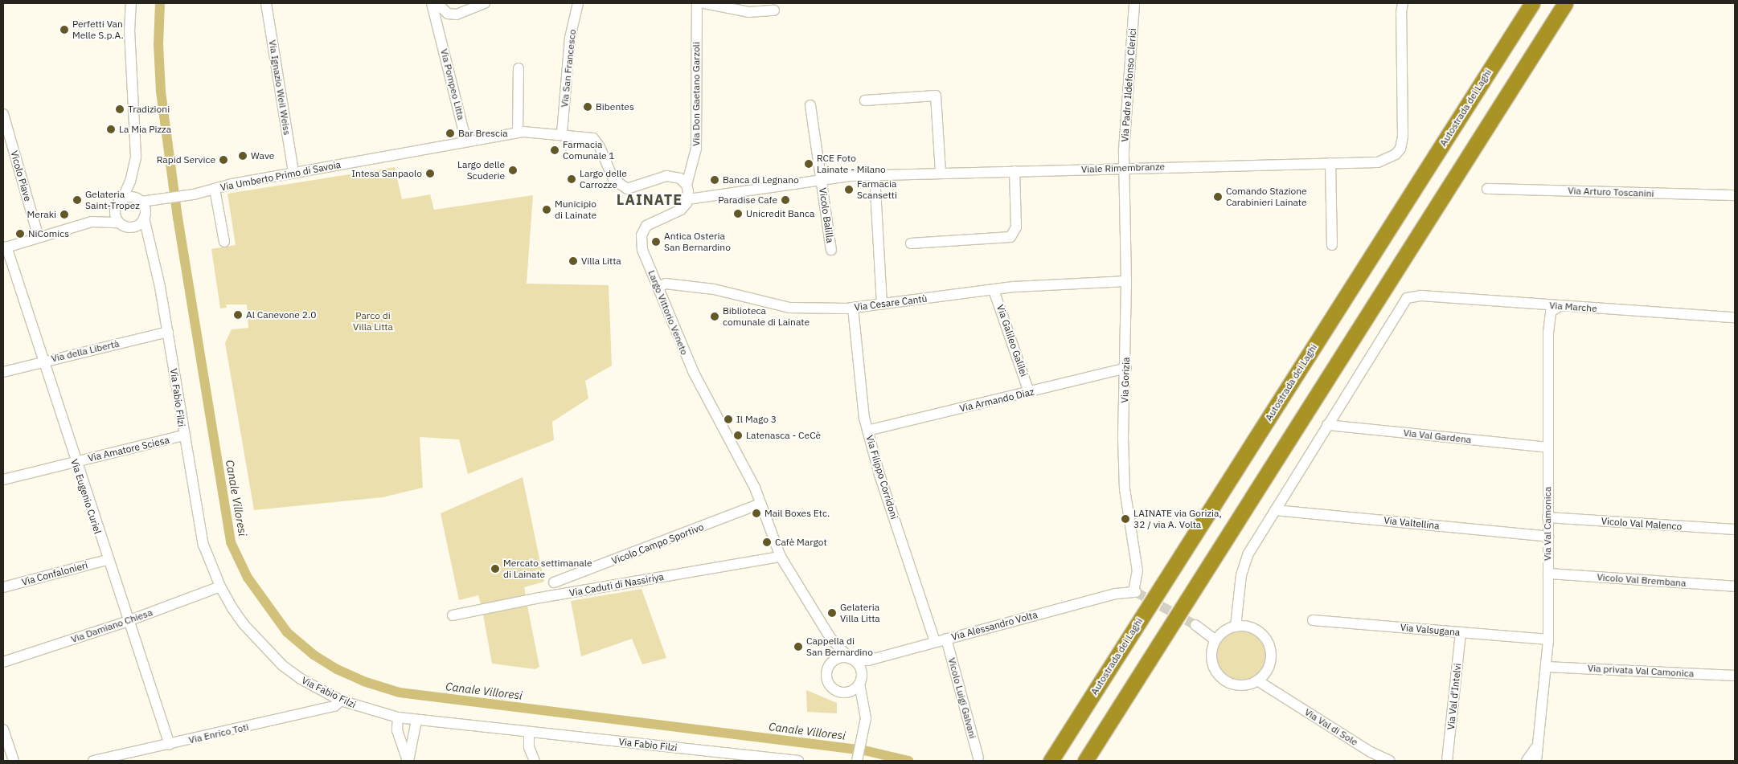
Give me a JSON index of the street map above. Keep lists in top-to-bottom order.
{
  "streets": {
    "highway": ["Autostrada dei Laghi"],
    "street": [
      "Via San Francesco",
      "Via Pompeo Litta",
      "Via Padre Ildefonso Clerici",
      "Via Ignazio Weil Weiss",
      "Via Don Gaetano Garzoli",
      "Viale Rimembranze",
      "Vicolo Piave",
      "Via Umberto Primo di Savoia",
      "Via Arturo Toscanini",
      "Vicolo Balilla",
      "Via Cesare Cantù",
      "Via Marche",
      "Largo Vittorio Veneto",
      "Via Galileo Galilei",
      "Via della Libertà",
      "Via Gorizia",
      "Via Fabio Filzi",
      "Via Armando Diaz",
      "Via Val Gardena",
      "Via Amatore Sciesa",
      "Via Filippo Corridoni",
      "Via Eugenio Curiel",
      "Via Valtellina",
      "Via Val Camonica",
      "Vicolo Val Malenco",
      "Vicolo Campo Sportivo",
      "Via Confalonieri",
      "Vicolo Val Brembana",
      "Via Caduti di Nassiriya",
      "Via Damiano Chiesa",
      "Via Alessandro Volta",
      "Via Valsugana",
      "Via privata Val Camonica",
      "Via Val d'Intelvi",
      "Vicolo Luigi Galvani",
      "Via Val di Sole",
      "Via Enrico Toti"
    ]
  },
  "crossings": [
    ["Via San Francesco", "Via Umberto Primo di Savoia"],
    ["Via Pompeo Litta", "Via Umberto Primo di Savoia"],
    ["Via Padre Ildefonso Clerici", "Viale Rimembranze"],
    ["Via Padre Ildefonso Clerici", "Via Gorizia"],
    ["Via Ignazio Weil Weiss", "Via Umberto Primo di Savoia"],
    ["Via Don Gaetano Garzoli", "Viale Rimembranze"],
    ["Via Don Gaetano Garzoli", "Via Umberto Primo di Savoia"],
    ["Via Don Gaetano Garzoli", "Largo Vittorio Veneto"],
    ["Viale Rimembranze", "Via Umberto Primo di Savoia"],
    ["Viale Rimembranze", "Vicolo Balilla"],
    ["Viale Rimembranze", "Largo Vittorio Veneto"],
    ["Viale Rimembranze", "Via Gorizia"],
    ["Via Umberto Primo di Savoia", "Largo Vittorio Veneto"],
    ["Via Umberto Primo di Savoia", "Via Fabio Filzi"],
    ["Via Cesare Cantù", "Largo Vittorio Veneto"],
    ["Via Cesare Cantù", "Via Galileo Galilei"],
    ["Via Cesare Cantù", "Via Gorizia"],
    ["Via Cesare Cantù", "Via Filippo Corridoni"],
    ["Via Marche", "Via Val Gardena"],
    ["Via Marche", "Via Val Camonica"],
    ["Largo Vittorio Veneto", "Vicolo Campo Sportivo"],
    ["Largo Vittorio Veneto", "Via Caduti di Nassiriya"],
    ["Largo Vittorio Veneto", "Via Alessandro Volta"],
    ["Via Galileo Galilei", "Via Armando Diaz"],
    ["Via della Libertà", "Via Fabio Filzi"],
    ["Via della Libertà", "Via Eugenio Curiel"],
    ["Via Gorizia", "Via Armando Diaz"],
    ["Via Gorizia", "Via Alessandro Volta"],
    ["Via Fabio Filzi", "Via Amatore Sciesa"],
    ["Via Fabio Filzi", "Via Damiano Chiesa"],
    ["Via Fabio Filzi", "Via Enrico Toti"],
    ["Via Armando Diaz", "Via Filippo Corridoni"],
    ["Via Val Gardena", "Via Val Camonica"],
    ["Via Amatore Sciesa", "Via Eugenio Curiel"],
    ["Via Filippo Corridoni", "Via Alessandro Volta"],
    ["Via Eugenio Curiel", "Via Confalonieri"],
    ["Via Eugenio Curiel", "Via Damiano Chiesa"],
    ["Via Eugenio Curiel", "Via Enrico Toti"],
    ["Via Valtellina", "Via Val Camonica"],
    ["Via Val Camonica", "Vicolo Val Malenco"],
    ["Via Val Camonica", "Vicolo Val Brembana"],
    ["Via Val Camonica", "Via Valsugana"],
    ["Via Val Camonica", "Via privata Val Camonica"],
    ["Via Alessandro Volta", "Vicolo Luigi Galvani"],
    ["Via Valsugana", "Via Val d'Intelvi"]
  ],
  "districts": ["LAINATE"],
  "water": ["Canale Villoresi"],
  "parks": ["Parco di Villa Litta"],
  "places": [
    "Perfetti Van Melle S.p.A.",
    "Bibentes",
    "Tradizioni",
    "La Mia Pizza",
    "Bar Brescia",
    "Farmacia Comunale 1",
    "Wave",
    "Rapid Service",
    "RCE Foto Lainate - Milano",
    "Largo delle Scuderie",
    "Intesa Sanpaolo",
    "Largo delle Carrozze",
    "Banca di Legnano",
    "Farmacia Scansetti",
    "Comando Stazione Carabinieri Lainate",
    "Gelateria Saint-Tropez",
    "Paradise Cafe",
    "Municipio di Lainate",
    "Unicredit Banca",
    "Meraki",
    "NiComics",
    "Antica Osteria San Bernardino",
    "Villa Litta",
    "Al Canevone 2.0",
    "Biblioteca comunale di Lainate",
    "Il Mago 3",
    "Latenasca - CeCè",
    "Mail Boxes Etc.",
    "LAINATE via Gorizia, 32 / via A. Volta",
    "Cafè Margot",
    "Mercato settimanale di Lainate",
    "Gelateria Villa Litta",
    "Cappella di San Bernardino"
  ]
}
